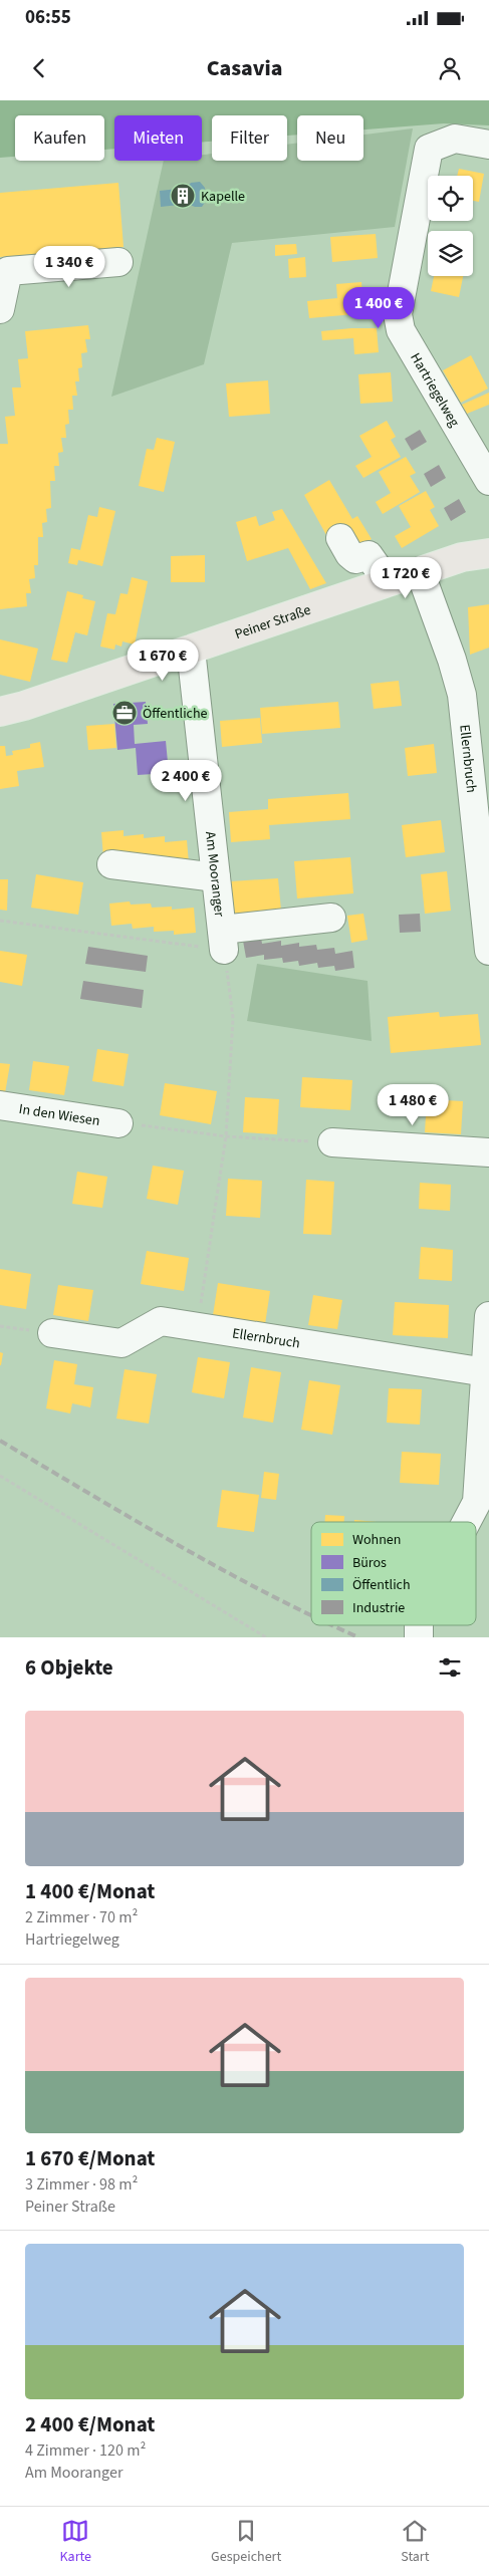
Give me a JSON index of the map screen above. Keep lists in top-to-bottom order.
{
  "streets": {
    "main road": ["Peiner Straße"],
    "street": [
      "Hartriegelweg",
      "Ellernbruch",
      "Am Mooranger",
      "In den Wiesen"
    ]
  },
  "crossings": [
    ["Peiner Straße", "Ellernbruch"],
    ["Peiner Straße", "Am Mooranger"]
  ],
  "places": {
    "building": ["Kapelle"],
    "office": ["Öffentliche"]
  },
  "legend": [
    "Wohnen",
    "Büros",
    "Öffentlich",
    "Industrie"
  ],
  "page": {
    "status": "06:55",
    "header": "Casavia",
    "chip": [
      "Kaufen",
      "Mieten",
      "Filter",
      "Neu"
    ],
    "price": [
      "1 340 €",
      "1 400 €",
      "1 720 €",
      "1 670 €",
      "2 400 €",
      "1 480 €"
    ],
    "heading": "6 Objekte",
    "list": [
      {
        "name": "1 400 €/Monat",
        "note": "2 Zimmer · 70 m² · Hartriegelweg"
      },
      {
        "name": "1 670 €/Monat",
        "note": "3 Zimmer · 98 m² · Peiner Straße"
      },
      {
        "name": "2 400 €/Monat",
        "note": "4 Zimmer · 120 m² · Am Mooranger"
      }
    ],
    "tabs": ["Karte", "Gespeichert", "Start"]
  }
}
